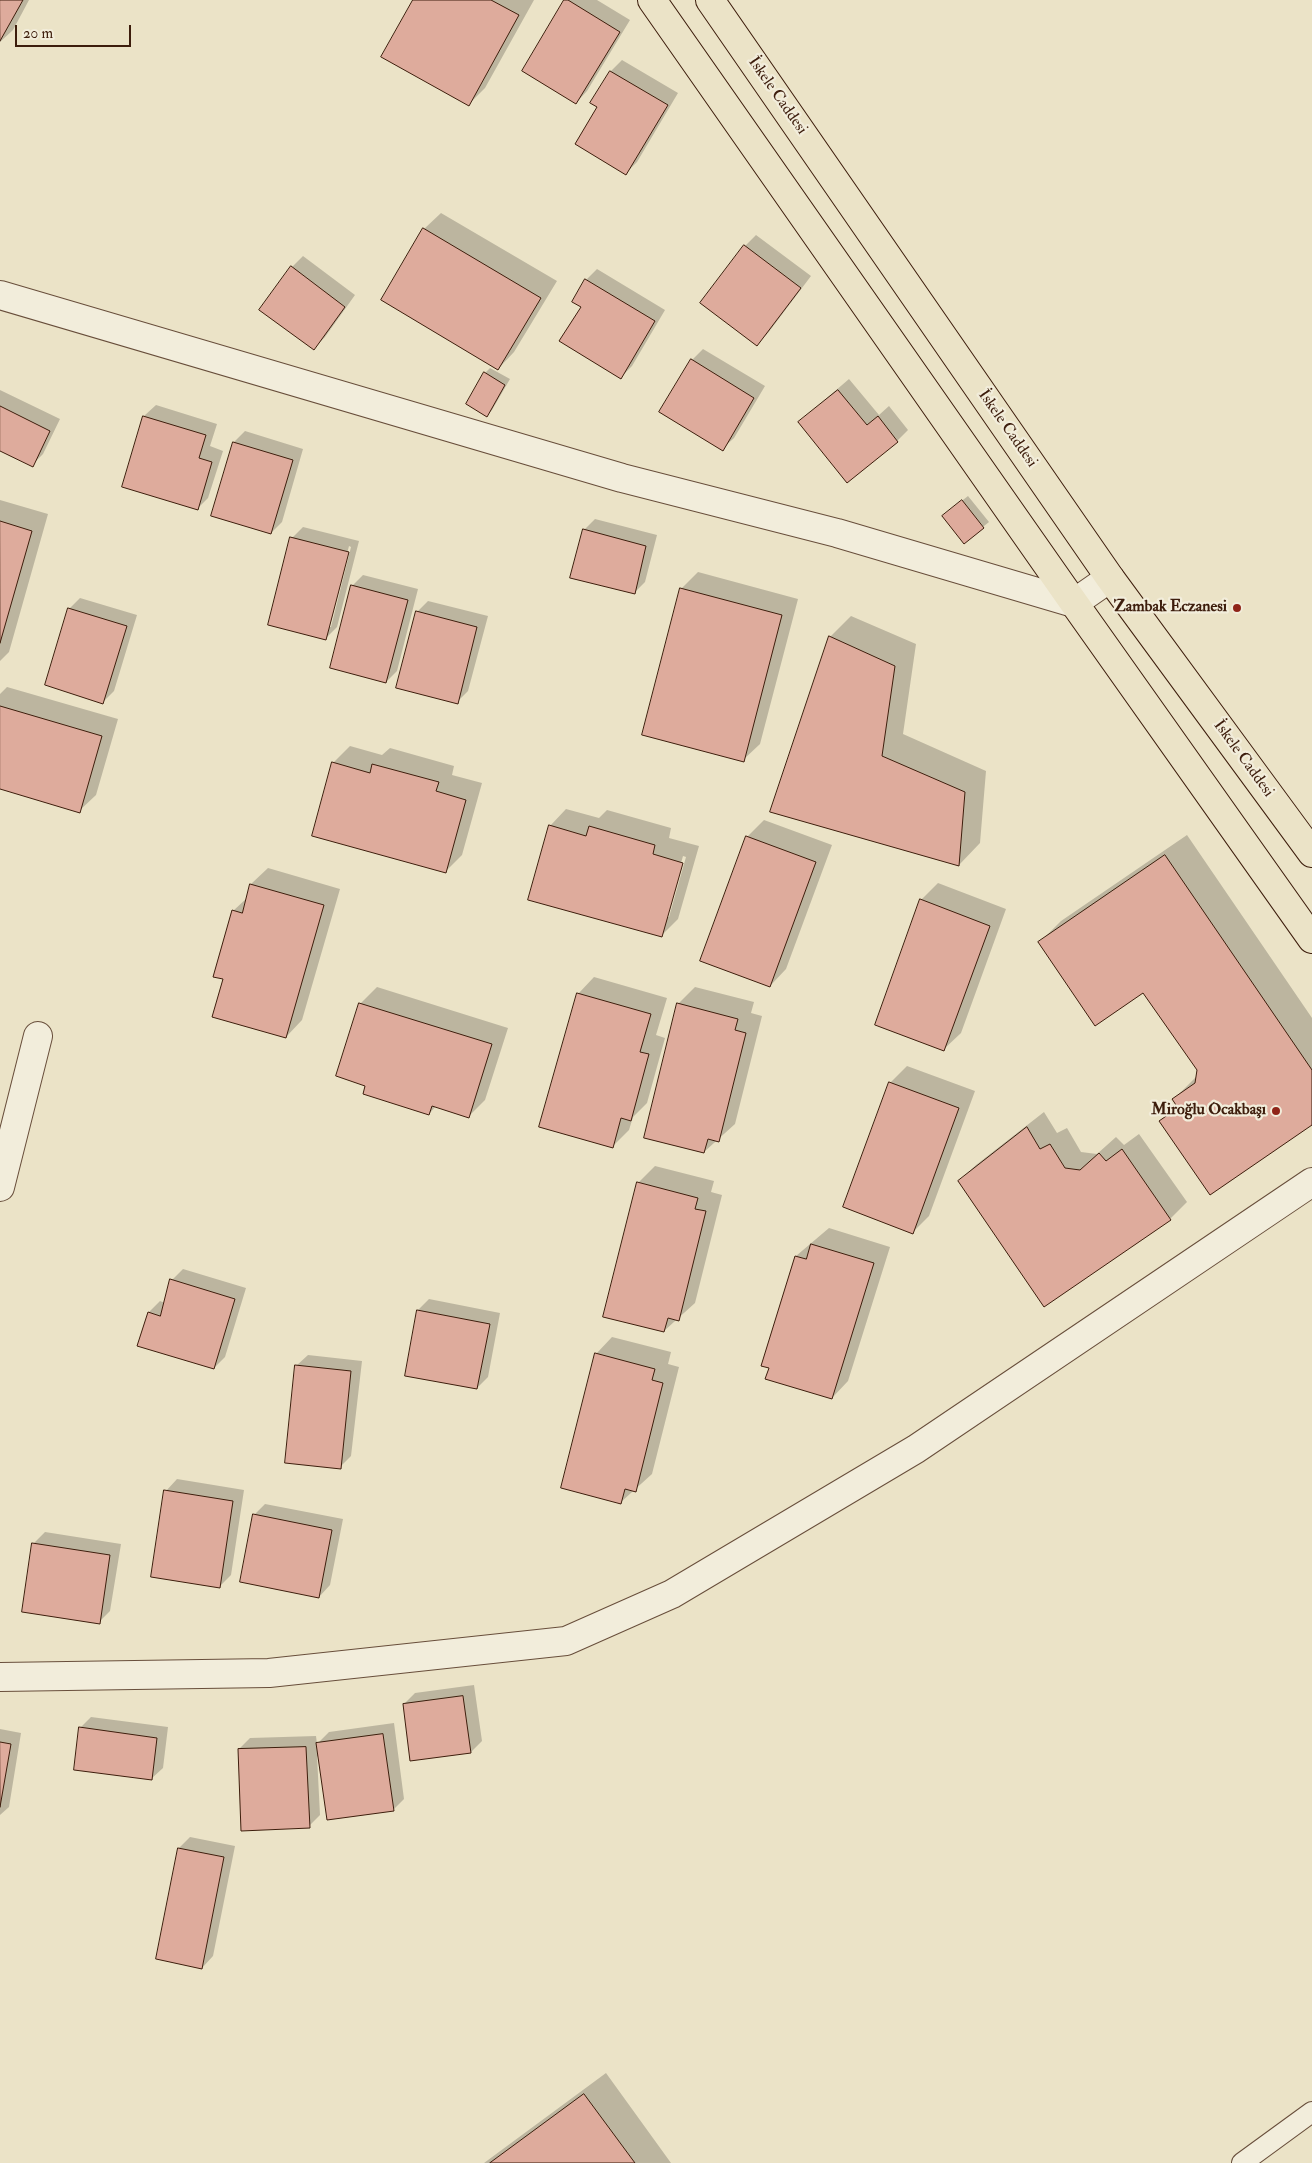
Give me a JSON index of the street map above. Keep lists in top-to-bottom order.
{
  "streets": {
    "main road": ["İskele Caddesi"]
  },
  "places": ["Zambak Eczanesi", "Miroğlu Ocakbaşı"],
  "scale_bar": "20 m"
}
